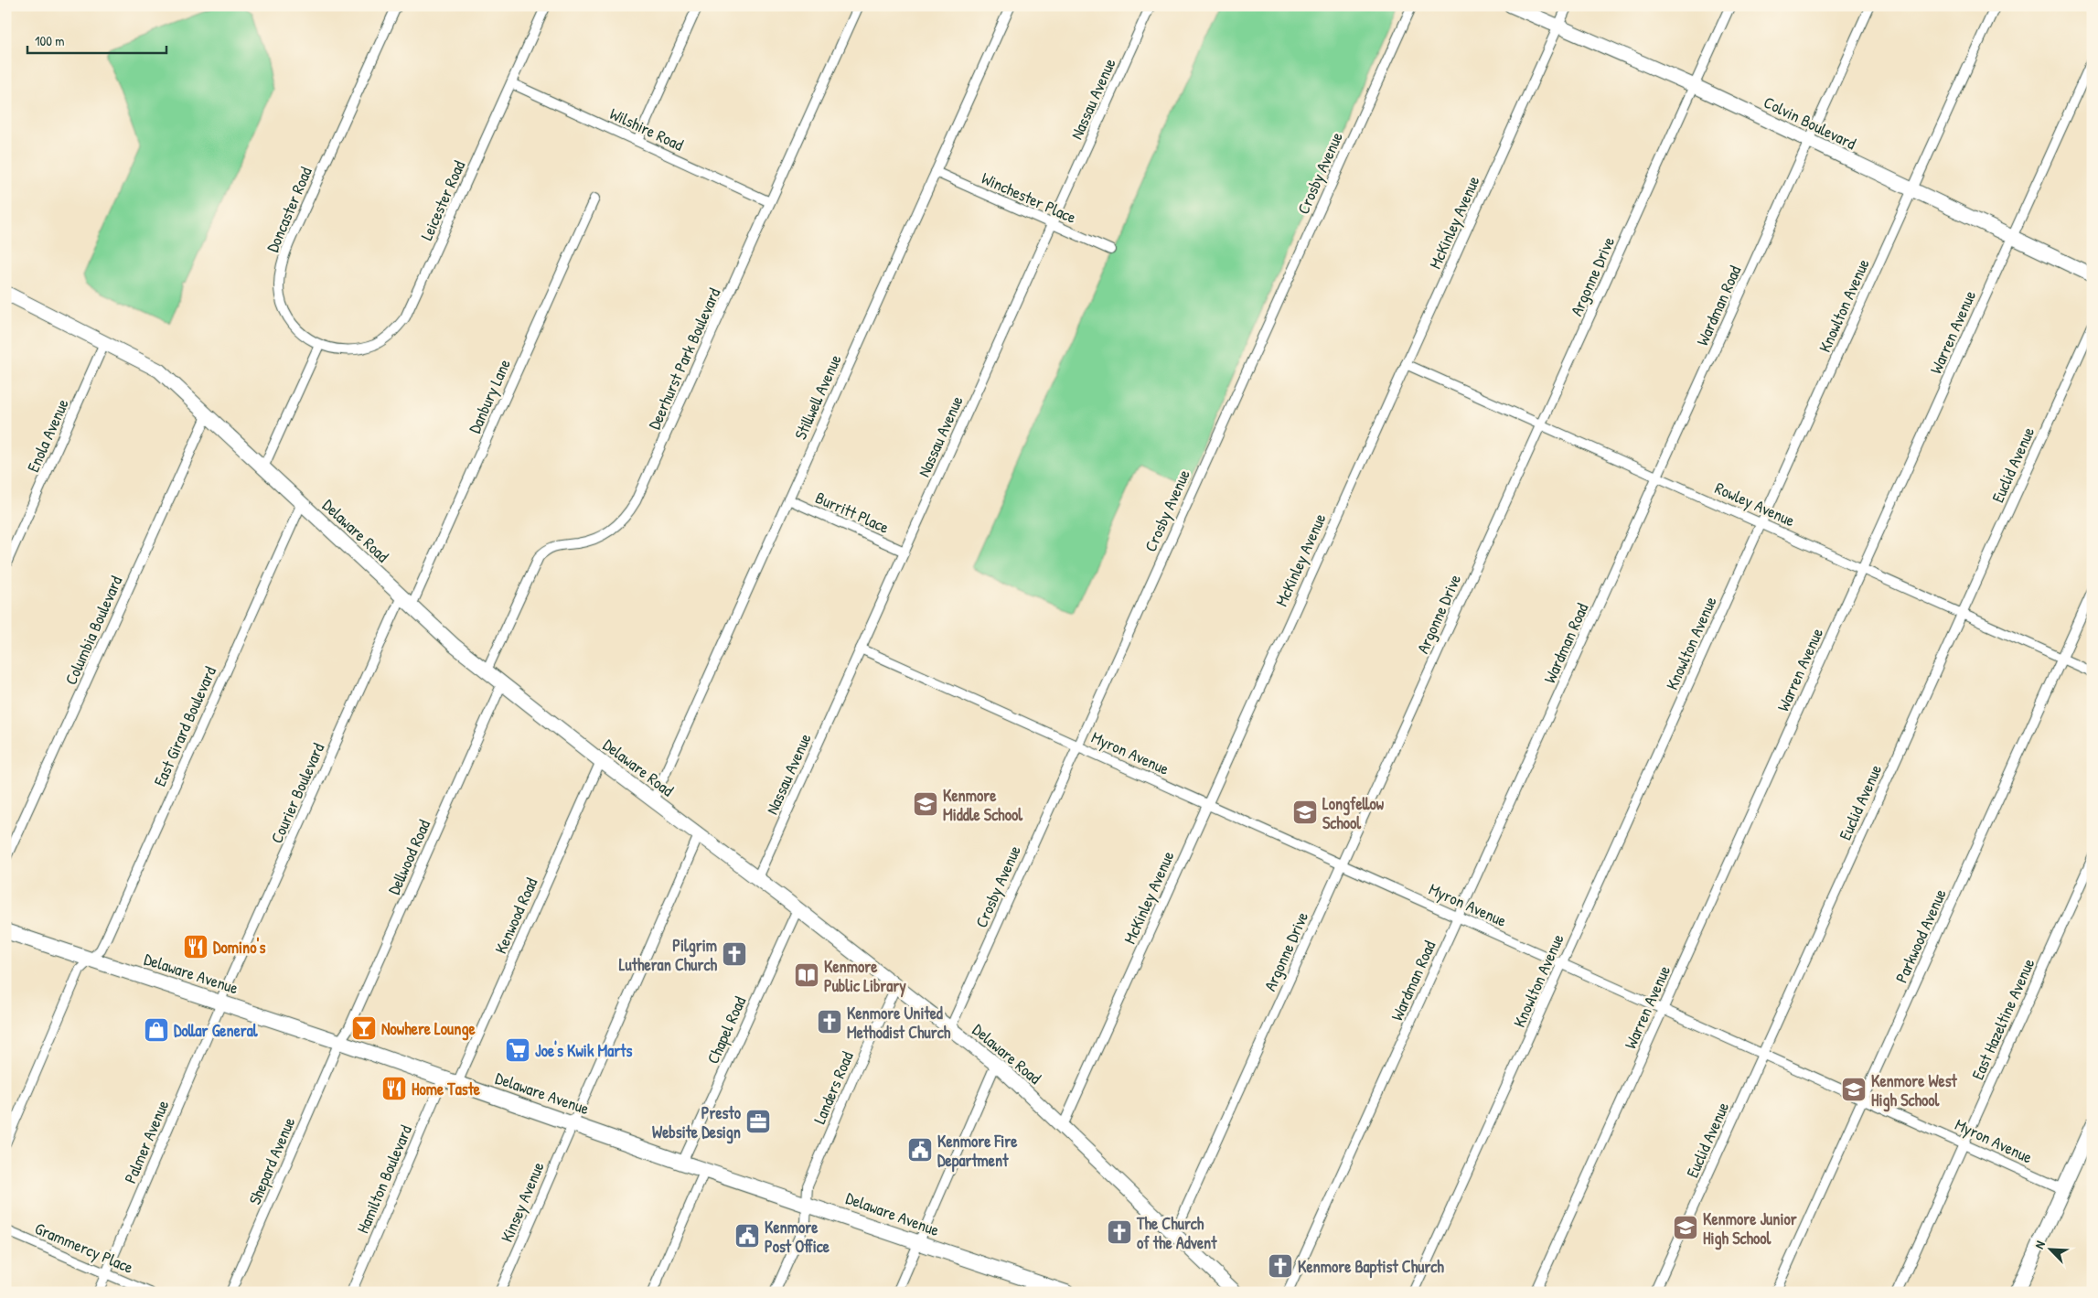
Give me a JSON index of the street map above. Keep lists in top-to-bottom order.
{
  "streets": {
    "main road": ["Delaware Avenue"],
    "street": [
      "Nassau Avenue",
      "Colvin Boulevard",
      "Wilshire Road",
      "Crosby Avenue",
      "Winchester Place",
      "Leicester Road",
      "Doncaster Road",
      "McKinley Avenue",
      "Argonne Drive",
      "Wardman Road",
      "Knowlton Avenue",
      "Warren Avenue",
      "Deerhurst Park Boulevard",
      "Danbury Lane",
      "Stillwell Avenue",
      "Enola Avenue",
      "Euclid Avenue",
      "Rowley Avenue",
      "Burritt Place",
      "Delaware Road",
      "Columbia Boulevard",
      "East Girard Boulevard",
      "Myron Avenue",
      "Courier Boulevard",
      "Dellwood Road",
      "Kenwood Road",
      "Parkwood Avenue",
      "East Hazeltine Avenue",
      "Chapel Road",
      "Landers Road",
      "Palmer Avenue",
      "Shepard Avenue",
      "Hamilton Boulevard",
      "Kinsey Avenue",
      "Grammercy Place"
    ]
  },
  "crossings": [
    ["Nassau Avenue", "Winchester Place"],
    ["Nassau Avenue", "Burritt Place"],
    ["Nassau Avenue", "Delaware Road"],
    ["Nassau Avenue", "Myron Avenue"],
    ["Colvin Boulevard", "McKinley Avenue"],
    ["Colvin Boulevard", "Argonne Drive"],
    ["Colvin Boulevard", "Wardman Road"],
    ["Colvin Boulevard", "Knowlton Avenue"],
    ["Colvin Boulevard", "Warren Avenue"],
    ["Wilshire Road", "Leicester Road"],
    ["Wilshire Road", "Deerhurst Park Boulevard"],
    ["Crosby Avenue", "Delaware Road"],
    ["Crosby Avenue", "Myron Avenue"],
    ["Winchester Place", "Stillwell Avenue"],
    ["Leicester Road", "Doncaster Road"],
    ["McKinley Avenue", "Rowley Avenue"],
    ["McKinley Avenue", "Delaware Road"],
    ["McKinley Avenue", "Myron Avenue"],
    ["Argonne Drive", "Rowley Avenue"],
    ["Argonne Drive", "Delaware Road"],
    ["Argonne Drive", "Myron Avenue"],
    ["Wardman Road", "Rowley Avenue"],
    ["Wardman Road", "Myron Avenue"],
    ["Knowlton Avenue", "Rowley Avenue"],
    ["Knowlton Avenue", "Myron Avenue"],
    ["Warren Avenue", "Rowley Avenue"],
    ["Warren Avenue", "Myron Avenue"],
    ["Deerhurst Park Boulevard", "Delaware Road"],
    ["Danbury Lane", "Delaware Road"],
    ["Danbury Lane", "Courier Boulevard"],
    ["Stillwell Avenue", "Burritt Place"],
    ["Stillwell Avenue", "Delaware Road"],
    ["Enola Avenue", "Delaware Road"],
    ["Euclid Avenue", "Rowley Avenue"],
    ["Euclid Avenue", "Myron Avenue"],
    ["Rowley Avenue", "Parkwood Avenue"],
    ["Delaware Road", "Columbia Boulevard"],
    ["Delaware Road", "East Girard Boulevard"],
    ["Delaware Road", "Courier Boulevard"],
    ["Delaware Road", "Dellwood Road"],
    ["Delaware Road", "Kenwood Road"],
    ["Delaware Road", "Chapel Road"],
    ["Delaware Road", "Landers Road"],
    ["Delaware Road", "Kinsey Avenue"],
    ["East Girard Boulevard", "Delaware Avenue"],
    ["Myron Avenue", "Parkwood Avenue"],
    ["Myron Avenue", "East Hazeltine Avenue"],
    ["Courier Boulevard", "Delaware Avenue"],
    ["Courier Boulevard", "Palmer Avenue"],
    ["Dellwood Road", "Delaware Avenue"],
    ["Dellwood Road", "Shepard Avenue"],
    ["Kenwood Road", "Delaware Avenue"],
    ["Kenwood Road", "Hamilton Boulevard"],
    ["Delaware Avenue", "Chapel Road"],
    ["Delaware Avenue", "Landers Road"],
    ["Delaware Avenue", "Palmer Avenue"],
    ["Delaware Avenue", "Shepard Avenue"],
    ["Delaware Avenue", "Hamilton Boulevard"],
    ["Delaware Avenue", "Kinsey Avenue"],
    ["Palmer Avenue", "Grammercy Place"]
  ],
  "places": {
    "school or university": [
      "Kenmore Middle School",
      "Longfellow School",
      "Kenmore West High School",
      "Kenmore Junior High School"
    ],
    "restaurant": ["Domino's", "Home Taste"],
    "church": [
      "Pilgrim Lutheran Church",
      "Kenmore United Methodist Church",
      "The Church of the Advent",
      "Kenmore Baptist Church"
    ],
    "library": ["Kenmore Public Library"],
    "bar": ["Nowhere Lounge"],
    "shop": ["Dollar General"],
    "supermarket": ["Joe's Kwik Marts"],
    "office": ["Presto Website Design"],
    "public building": ["Kenmore Fire Department", "Kenmore Post Office"]
  },
  "scale_bar": "100 m",
  "north": "top left"
}
